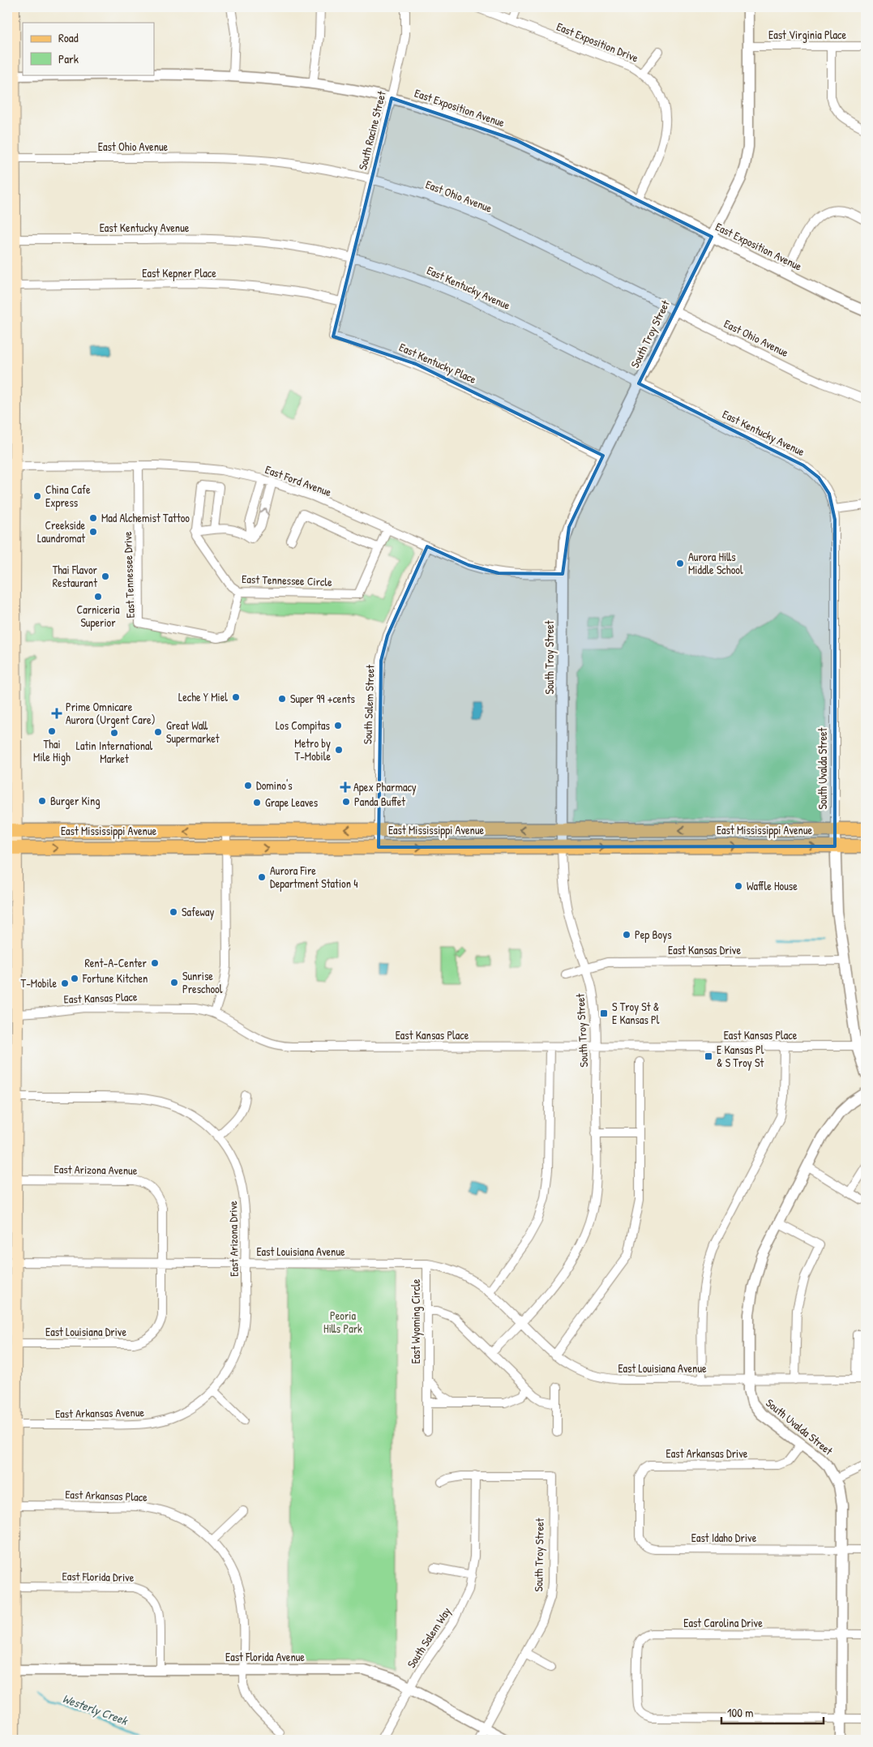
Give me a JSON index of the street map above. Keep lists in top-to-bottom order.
{
  "streets": {
    "main road": ["East Mississippi Avenue"],
    "street": [
      "East Virginia Place",
      "East Exposition Drive",
      "East Exposition Avenue",
      "South Racine Street",
      "East Ohio Avenue",
      "East Kentucky Avenue",
      "East Kepner Place",
      "South Troy Street",
      "East Kentucky Place",
      "East Ford Avenue",
      "East Tennessee Drive",
      "East Tennessee Circle",
      "South Salem Street",
      "South Uvalda Street",
      "East Kansas Drive",
      "East Kansas Place",
      "East Arizona Avenue",
      "East Arizona Drive",
      "East Louisiana Avenue",
      "East Wyoming Circle",
      "East Louisiana Drive",
      "East Arkansas Avenue",
      "East Arkansas Drive",
      "East Arkansas Place",
      "East Idaho Drive",
      "East Florida Drive",
      "East Carolina Drive",
      "South Salem Way",
      "East Florida Avenue"
    ]
  },
  "crossings": [
    ["East Virginia Place", "South Troy Street"],
    ["East Exposition Drive", "East Exposition Avenue"],
    ["East Exposition Avenue", "South Racine Street"],
    ["East Exposition Avenue", "South Troy Street"],
    ["South Racine Street", "East Ohio Avenue"],
    ["South Racine Street", "East Kentucky Avenue"],
    ["South Racine Street", "East Kentucky Place"],
    ["East Ohio Avenue", "South Troy Street"],
    ["East Kentucky Avenue", "South Troy Street"],
    ["East Kentucky Avenue", "East Kentucky Place"],
    ["East Kentucky Avenue", "South Uvalda Street"],
    ["East Kepner Place", "East Kentucky Place"],
    ["South Troy Street", "East Kentucky Place"],
    ["South Troy Street", "East Ford Avenue"],
    ["South Troy Street", "East Mississippi Avenue"],
    ["South Troy Street", "East Kansas Drive"],
    ["South Troy Street", "East Kansas Place"],
    ["South Troy Street", "East Louisiana Avenue"],
    ["South Troy Street", "South Salem Way"],
    ["South Troy Street", "East Florida Avenue"],
    ["East Ford Avenue", "East Tennessee Drive"],
    ["East Ford Avenue", "East Tennessee Circle"],
    ["East Ford Avenue", "South Salem Street"],
    ["East Tennessee Drive", "East Tennessee Circle"],
    ["South Salem Street", "East Mississippi Avenue"],
    ["South Uvalda Street", "East Mississippi Avenue"],
    ["South Uvalda Street", "East Kansas Drive"],
    ["South Uvalda Street", "East Kansas Place"],
    ["South Uvalda Street", "East Louisiana Avenue"],
    ["South Uvalda Street", "East Arkansas Drive"],
    ["South Uvalda Street", "East Idaho Drive"],
    ["South Uvalda Street", "East Carolina Drive"],
    ["East Arizona Avenue", "East Louisiana Avenue"],
    ["East Arizona Avenue", "East Louisiana Drive"],
    ["East Arizona Drive", "East Louisiana Avenue"],
    ["East Arizona Drive", "East Arkansas Avenue"],
    ["East Louisiana Avenue", "East Wyoming Circle"],
    ["East Louisiana Avenue", "East Louisiana Drive"],
    ["East Arkansas Drive", "East Idaho Drive"],
    ["East Arkansas Place", "East Florida Avenue"],
    ["East Florida Drive", "East Florida Avenue"],
    ["South Salem Way", "East Florida Avenue"]
  ],
  "water": ["Westerly Creek"],
  "parks": ["Peoria Hills Park"],
  "places": {
    "other": [
      "China Cafe Express",
      "Mad Alchemist Tattoo",
      "Creekside Laundromat",
      "Aurora Hills Middle School",
      "Thai Flavor Restaurant",
      "Carniceria Superior",
      "Leche Y Miel",
      "Super 99 +cents",
      "Los Compitas",
      "Thai Mile High",
      "Great Wall Supermarket",
      "Latin International Market",
      "Metro by T-Mobile",
      "Domino's",
      "Burger King",
      "Panda Buffet",
      "Grape Leaves",
      "Aurora Fire Department Station 4",
      "Waffle House",
      "Safeway",
      "Pep Boys",
      "Rent-A-Center",
      "Fortune Kitchen",
      "Sunrise Preschool",
      "T-Mobile"
    ],
    "health": ["Prime Omnicare Aurora (Urgent Care)", "Apex Pharmacy"],
    "transit": ["S Troy St & E Kansas Pl", "E Kansas Pl & S Troy St"]
  },
  "legend": ["Road", "Park"],
  "scale_bar": "100 m"
}
